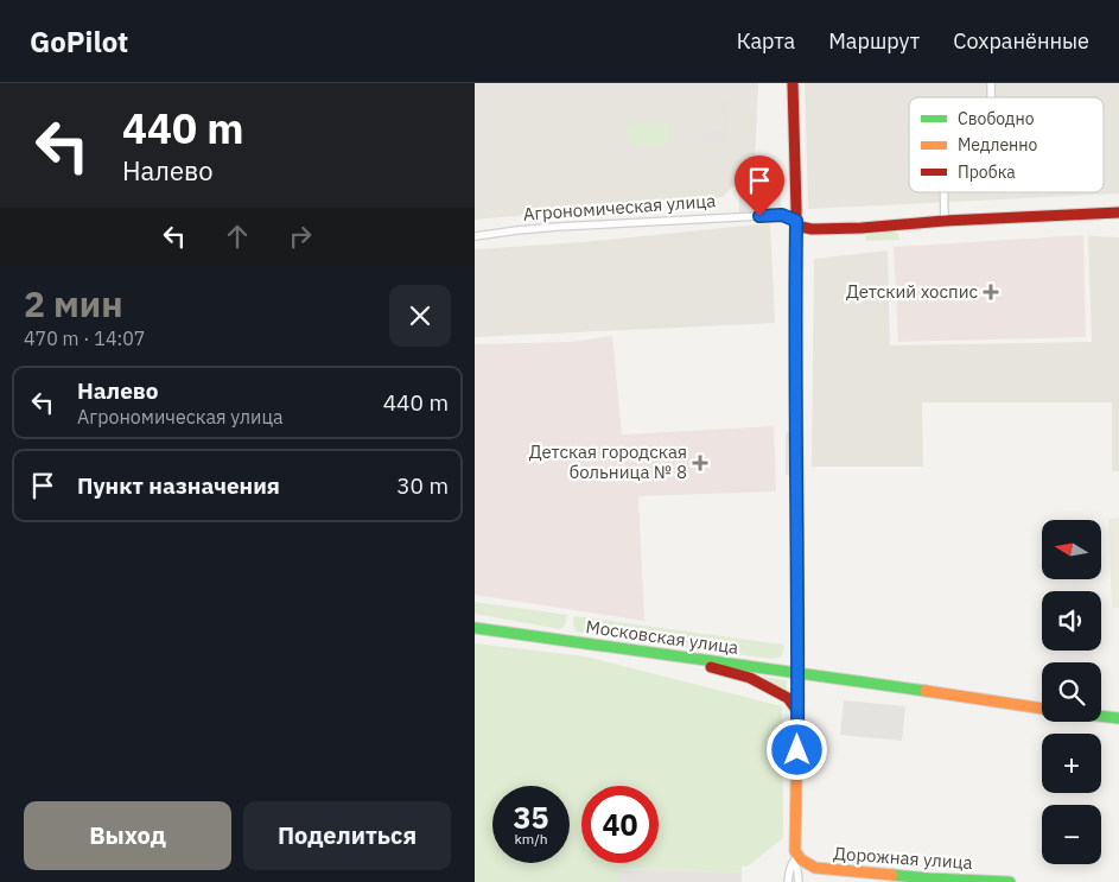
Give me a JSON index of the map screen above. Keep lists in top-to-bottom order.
{
  "streets": {
    "street": ["Агрономическая улица", "Московская улица", "Дорожная улица"]
  },
  "places": {
    "health": ["Детский хоспис", "Детская городская больница № 8"]
  },
  "legend": ["Свободно", "Медленно", "Пробка"],
  "north": "left",
  "page": {
    "header": "GoPilot",
    "nav": ["Карта", "Маршрут", "Сохранённые"],
    "turn": ["440 m", "Налево"],
    "heading": ["2 мин", "470 m · 14:07"],
    "list": [
      {
        "name": "Налево",
        "note": "Агрономическая улица",
        "value": "440 m"
      },
      {
        "name": "Пункт назначения",
        "value": "30 m"
      }
    ],
    "map_buttons": ["+", "−"],
    "speed": "35 km/h",
    "limit": "40",
    "buttons": ["Выход", "Поделиться"]
  }
}
